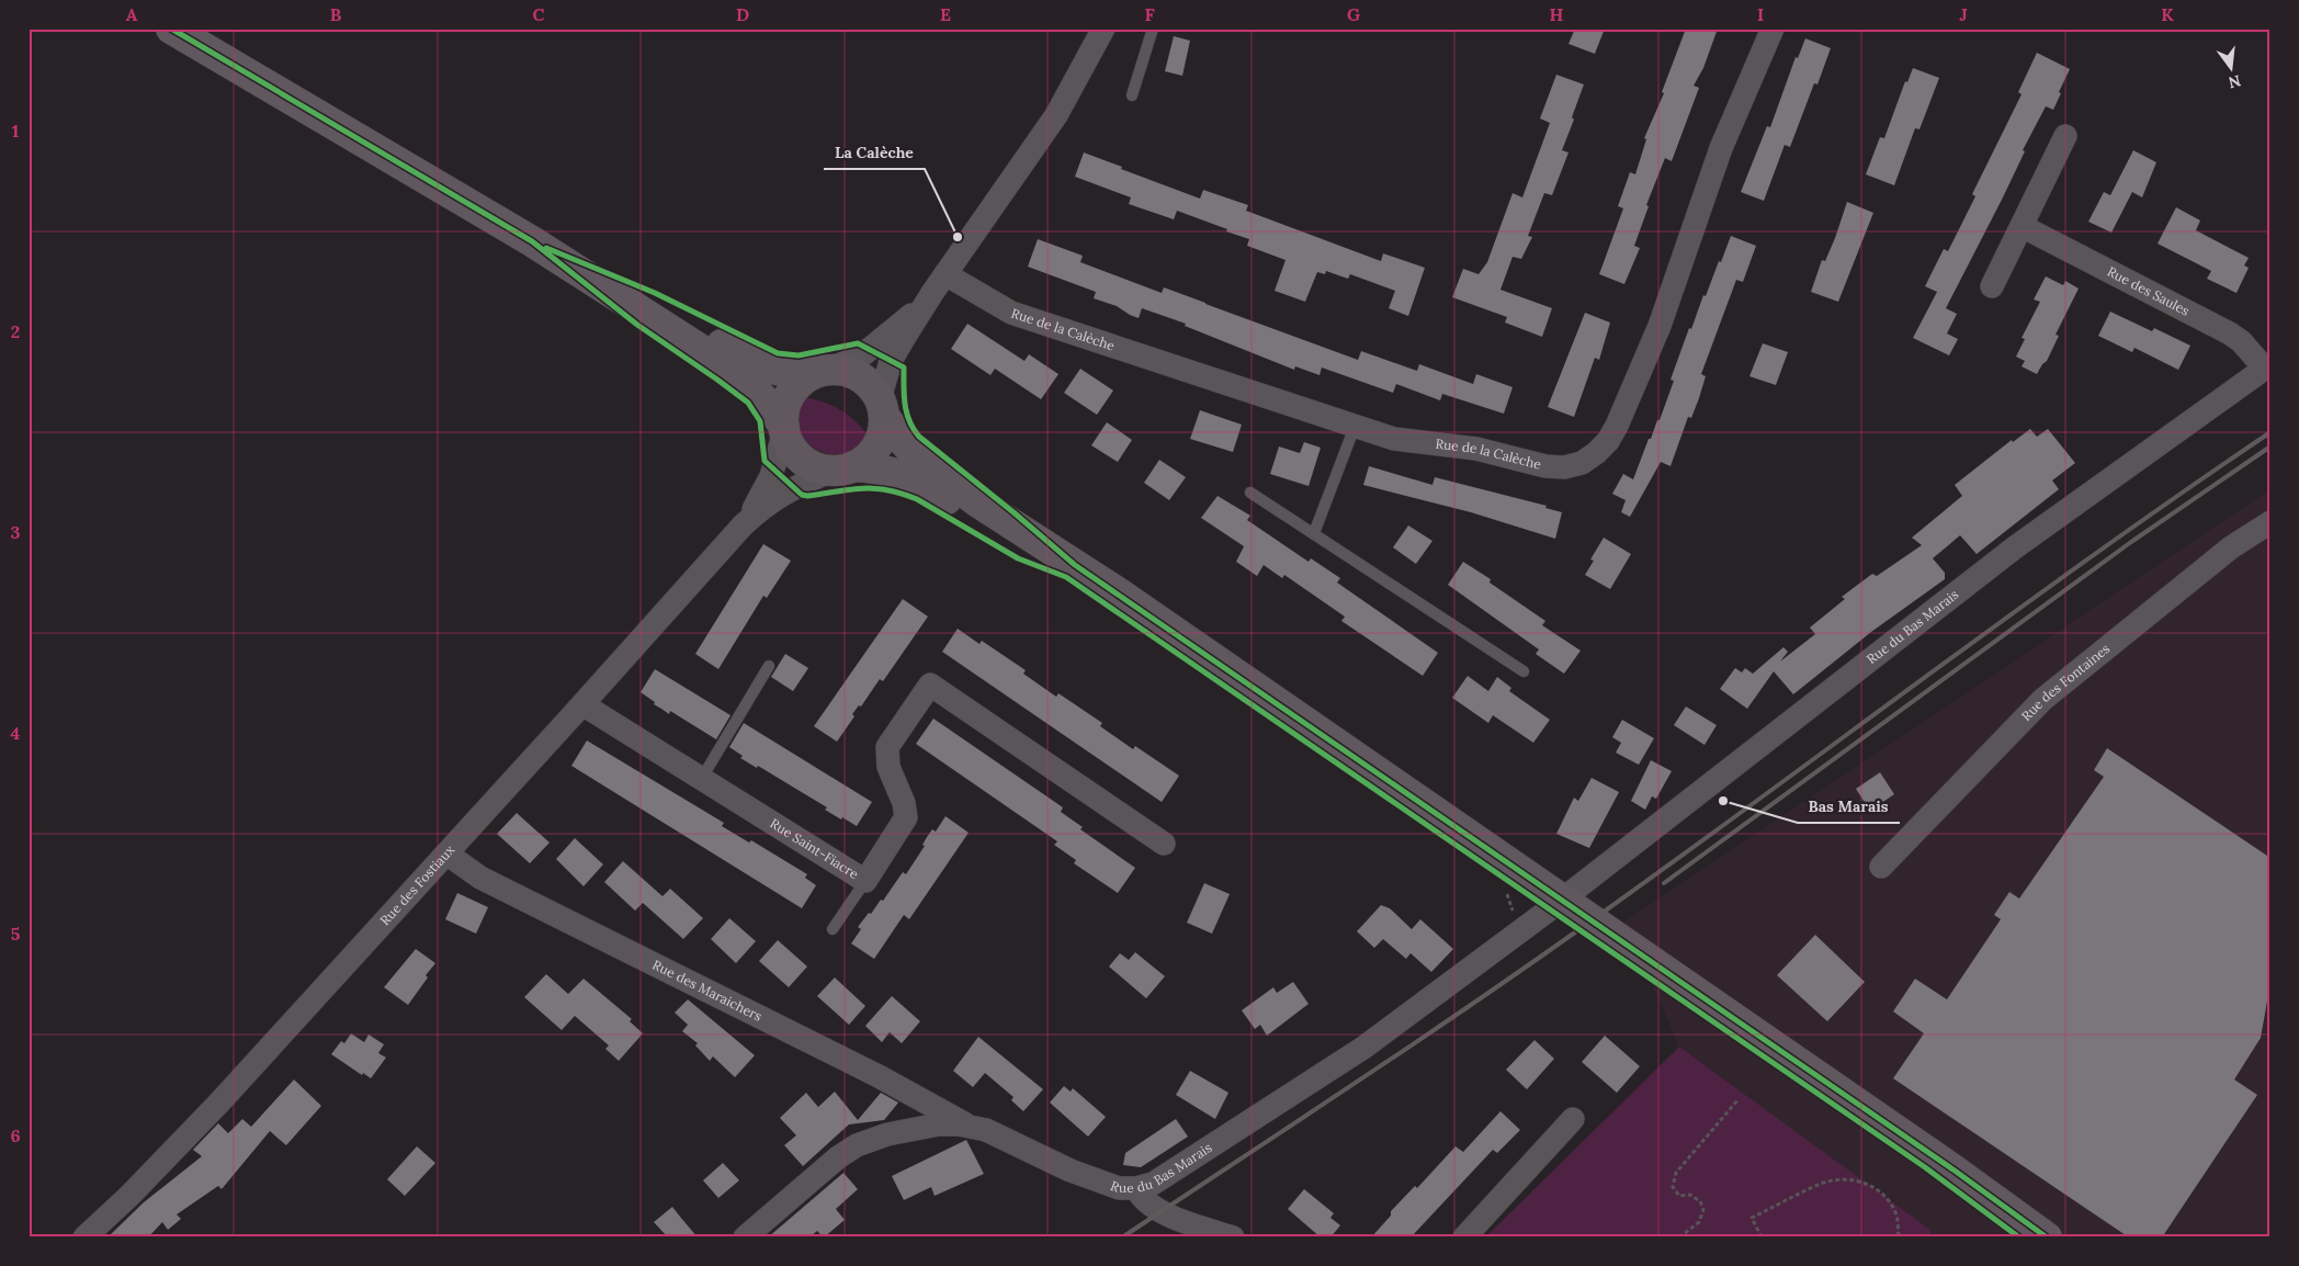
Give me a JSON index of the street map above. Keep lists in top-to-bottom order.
{
  "streets": {
    "street": [
      "Rue des Saules",
      "Rue de la Calèche",
      "Rue du Bas Marais",
      "Rue des Fontaines",
      "Rue Saint-Fiacre",
      "Rue des Fostiaux",
      "Rue des Maraichers"
    ]
  },
  "crossings": [
    ["Rue des Saules", "Rue du Bas Marais"],
    ["Rue du Bas Marais", "Rue des Maraichers"],
    ["Rue Saint-Fiacre", "Rue des Fostiaux"],
    ["Rue des Fostiaux", "Rue des Maraichers"]
  ],
  "places": ["La Calèche", "Bas Marais"],
  "north": "bottom",
  "grid": {
    "columns": [
      "A",
      "B",
      "C",
      "D",
      "E",
      "F",
      "G",
      "H",
      "I",
      "J",
      "K"
    ],
    "rows": [
      "1",
      "2",
      "3",
      "4",
      "5",
      "6"
    ]
  }
}
